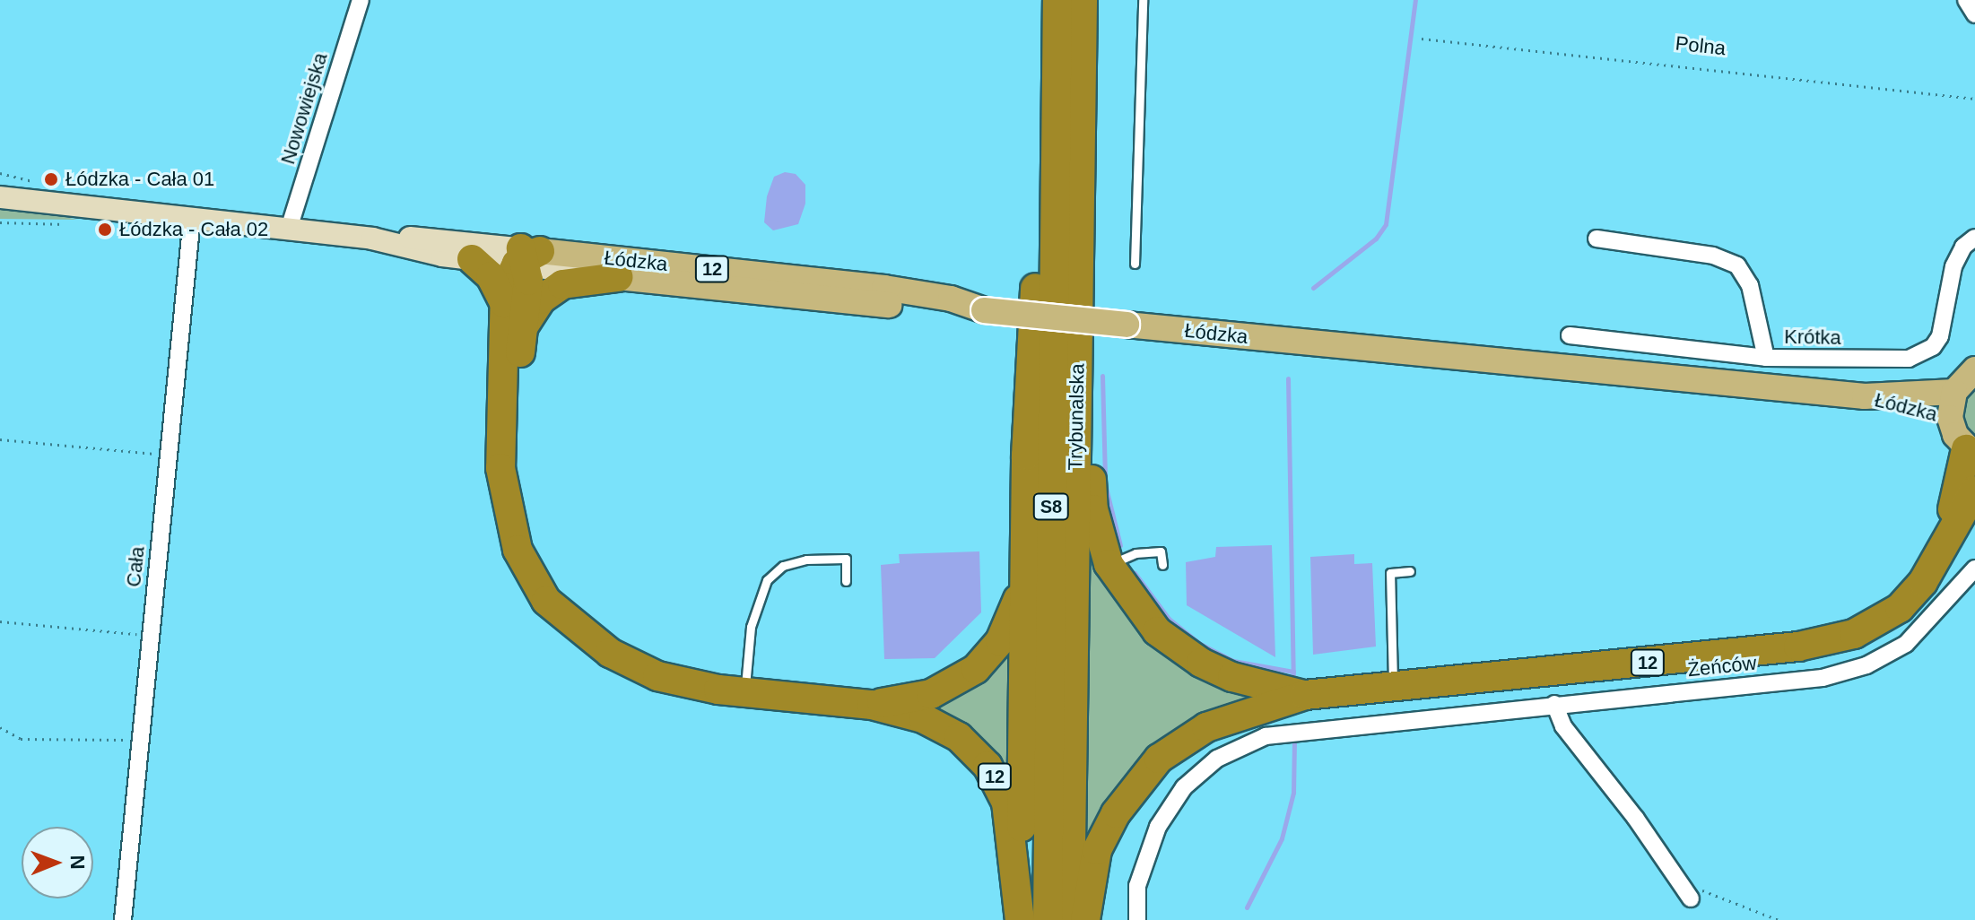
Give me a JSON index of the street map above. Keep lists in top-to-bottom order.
{
  "streets": {
    "highway": ["12", "Trybunalska", "S8"],
    "main road": ["Łódzka"],
    "street": [
      "Nowowiejska",
      "Krótka",
      "Cała",
      "Żeńców"
    ],
    "path": ["Polna"]
  },
  "crossings": [
    ["Nowowiejska", "Łódzka"],
    ["Łódzka", "12"],
    ["Łódzka", "Cała"]
  ],
  "places": ["Łódzka - Cała 01", "Łódzka - Cała 02"],
  "north": "right"
}
